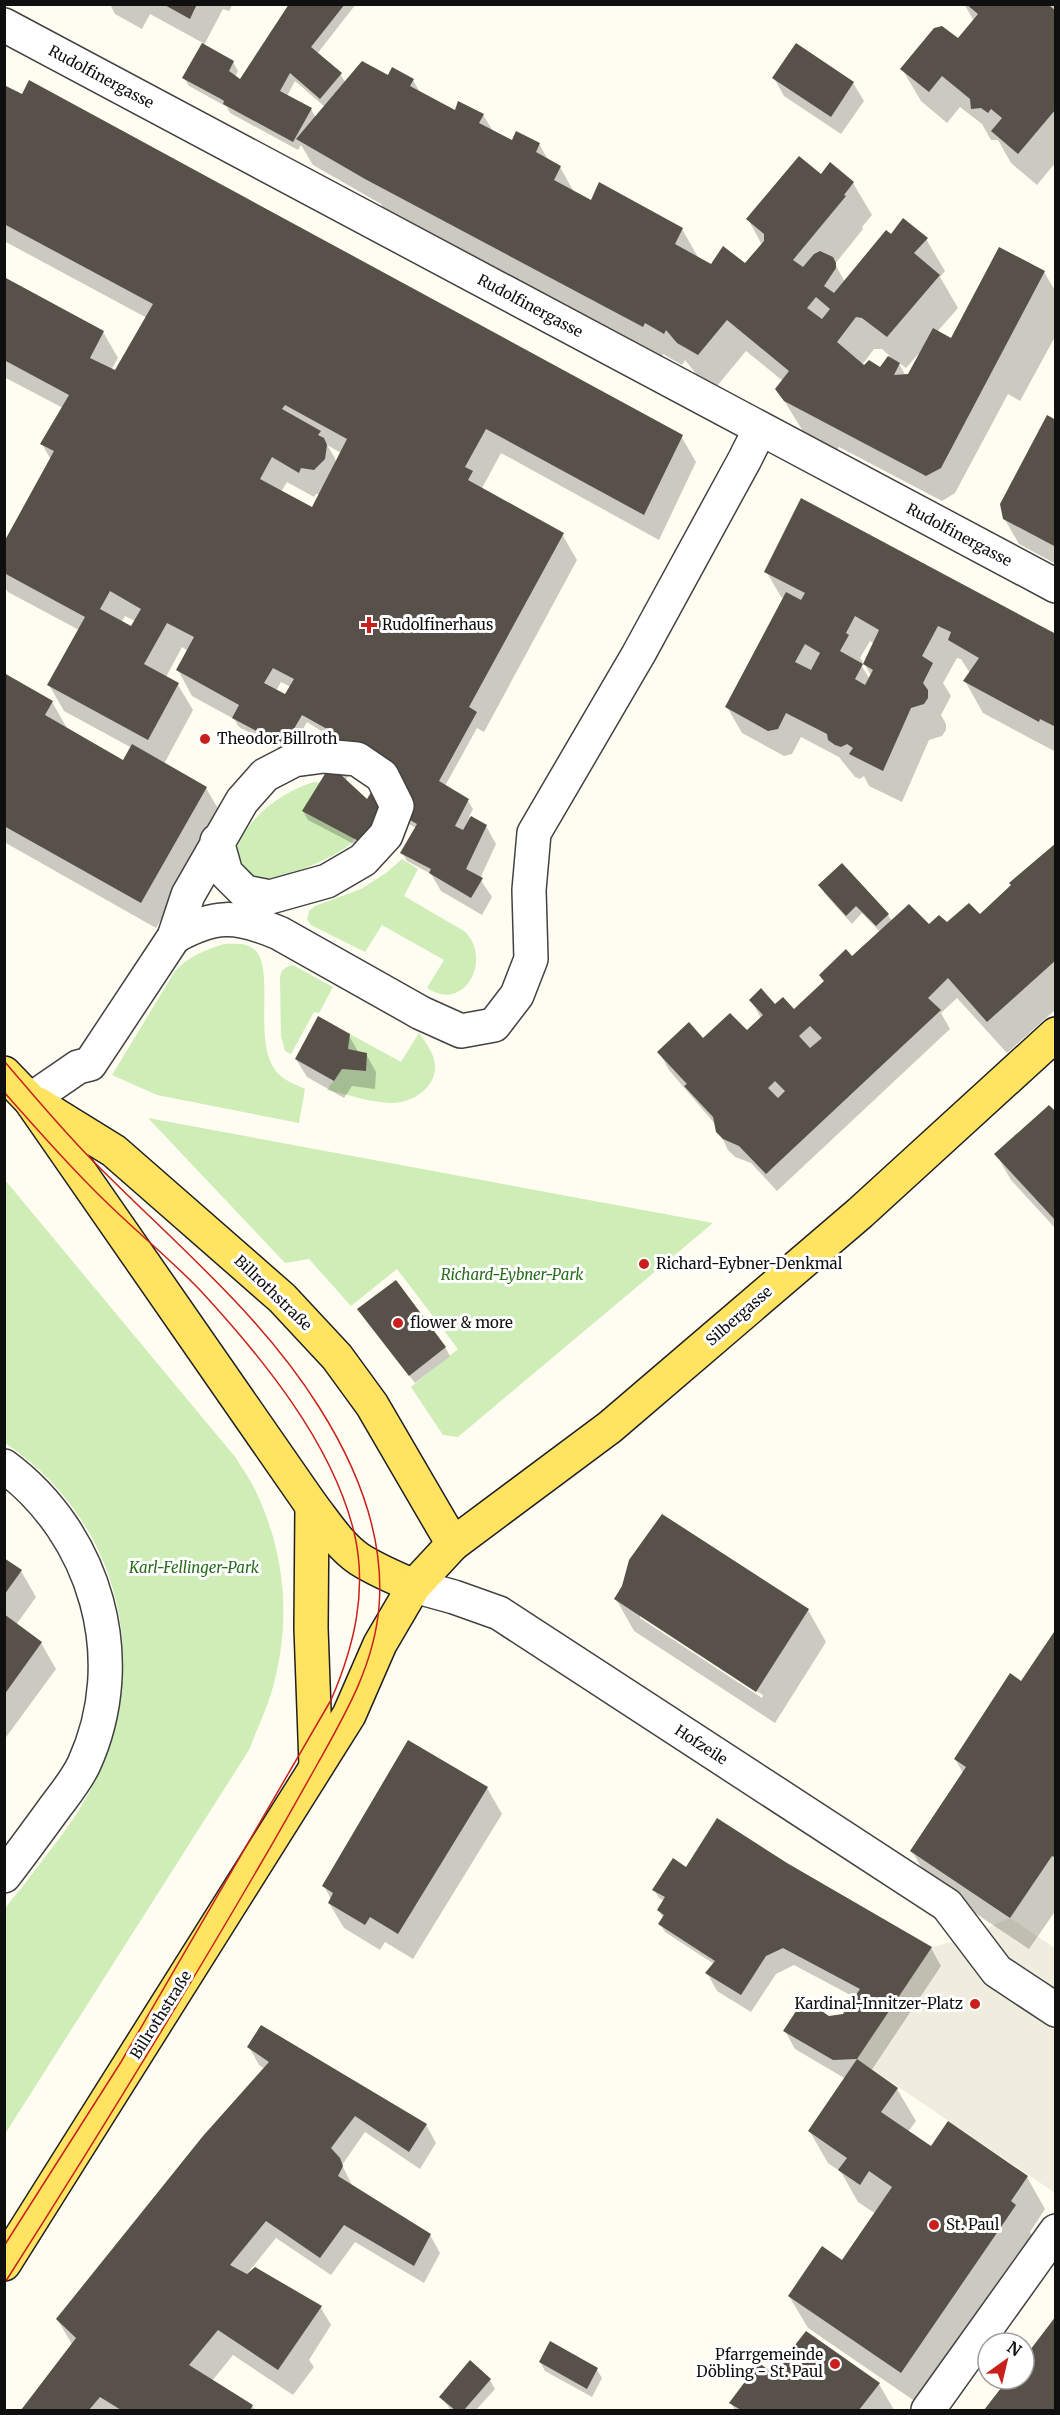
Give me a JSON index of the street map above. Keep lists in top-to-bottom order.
{
  "streets": {
    "main road": ["Billrothstraße", "Silbergasse"],
    "street": ["Rudolfinergasse", "Hofzeile"]
  },
  "crossings": [
    ["Billrothstraße", "Silbergasse"],
    ["Billrothstraße", "Hofzeile"],
    ["Silbergasse", "Hofzeile"]
  ],
  "parks": ["Richard-Eybner-Park", "Karl-Fellinger-Park"],
  "places": {
    "health": ["Rudolfinerhaus"],
    "other": [
      "Theodor Billroth",
      "Richard-Eybner-Denkmal",
      "flower & more",
      "Kardinal-Innitzer-Platz",
      "St. Paul",
      "Pfarrgemeinde Döbling - St. Paul"
    ]
  },
  "north": "top right"
}
